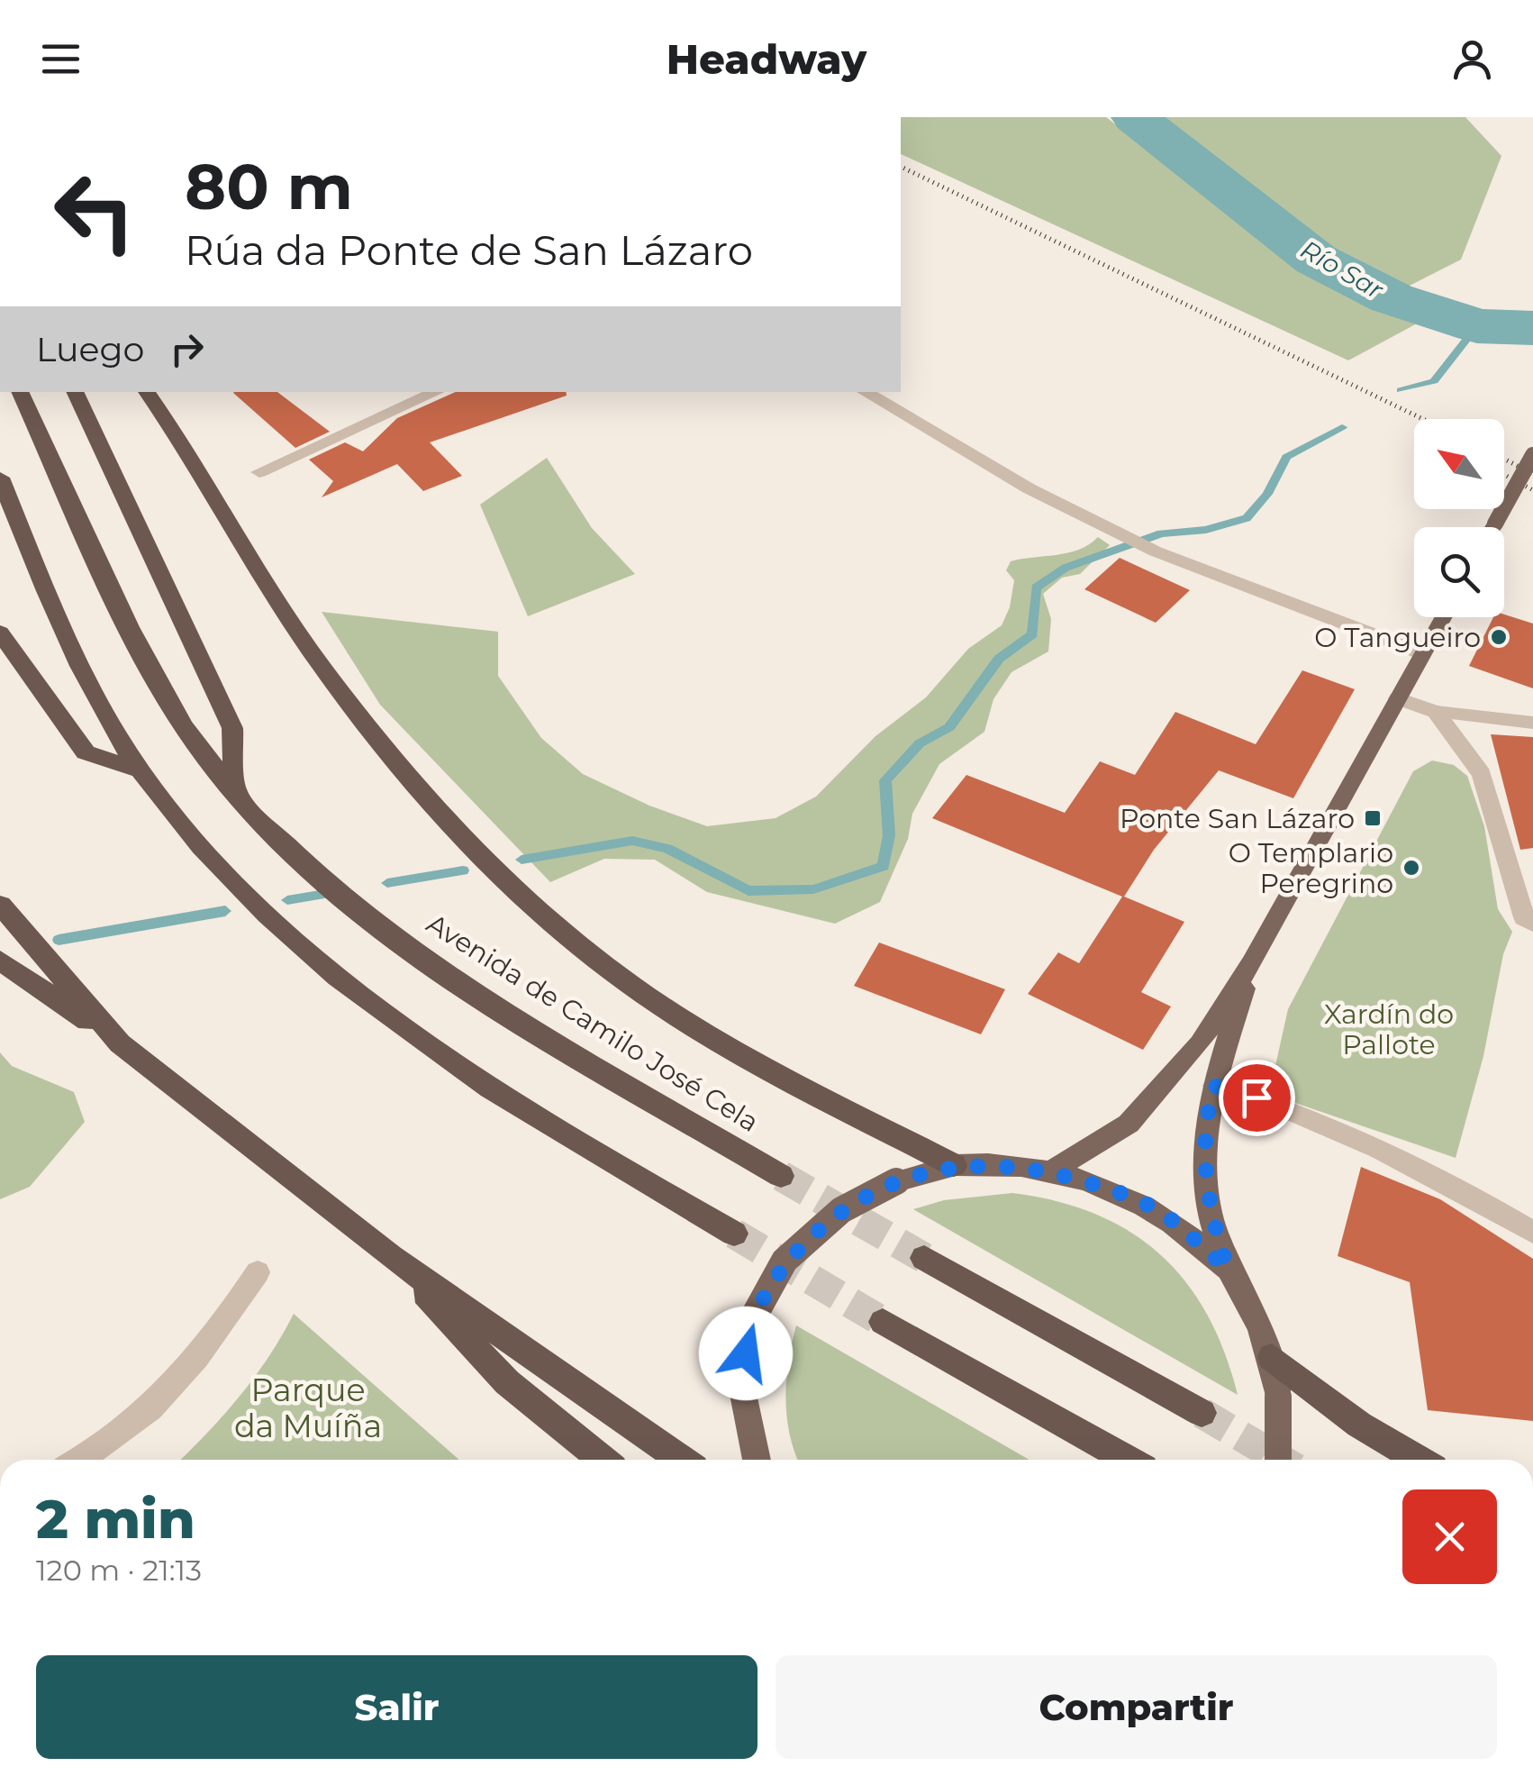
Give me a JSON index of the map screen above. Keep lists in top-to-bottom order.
{
  "streets": {
    "highway": ["Avenida de Camilo José Cela"]
  },
  "water": ["Río Sar"],
  "parks": ["Xardín do Pallote", "Parque da Muíña"],
  "places": {
    "other": ["O Tangueiro", "O Templario Peregrino"],
    "transit": ["Ponte San Lázaro"]
  },
  "north": "top left",
  "page": {
    "header": "Headway",
    "turn": ["80 m", "Rúa da Ponte de San Lázaro"],
    "then": "Luego",
    "heading": ["2 min", "120 m · 21:13"],
    "buttons": ["Salir", "Compartir"]
  }
}
